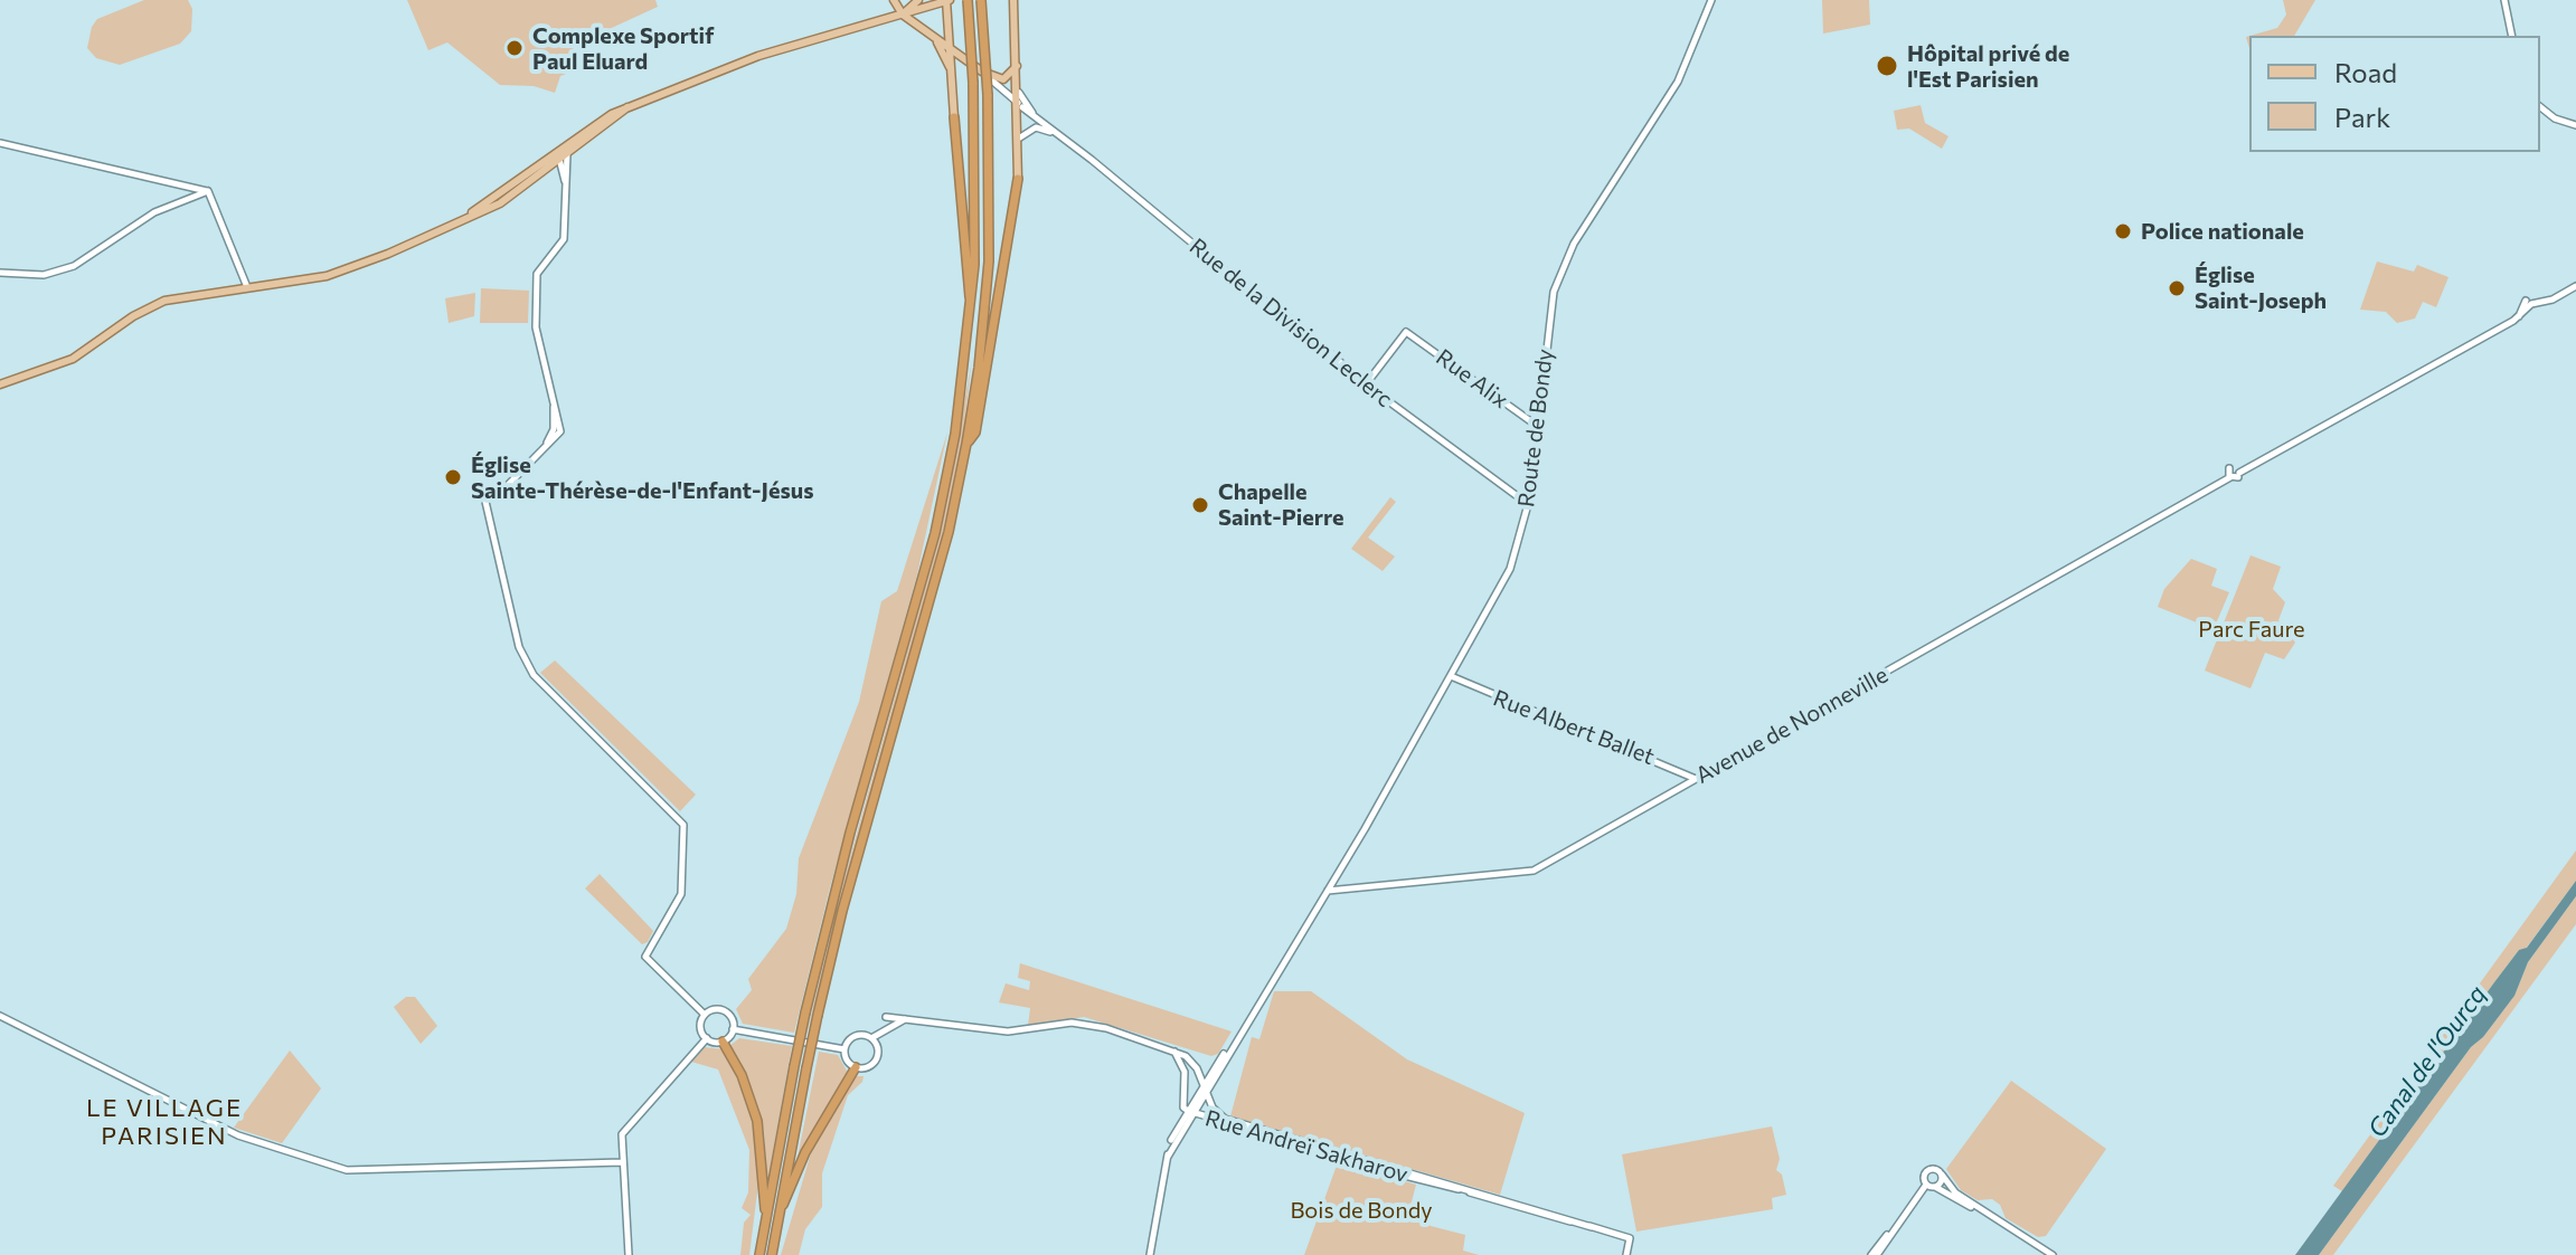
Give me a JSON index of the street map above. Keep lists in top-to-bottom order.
{
  "streets": {
    "main road": ["Rue de la Division Leclerc"],
    "street": [
      "Rue Alix",
      "Route de Bondy",
      "Avenue de Nonneville",
      "Rue Albert Ballet",
      "Rue Andreï Sakharov"
    ]
  },
  "crossings": [
    ["Rue de la Division Leclerc", "Rue Alix"],
    ["Rue de la Division Leclerc", "Route de Bondy"],
    ["Rue Alix", "Route de Bondy"],
    ["Route de Bondy", "Avenue de Nonneville"],
    ["Route de Bondy", "Rue Albert Ballet"],
    ["Route de Bondy", "Rue Andreï Sakharov"],
    ["Avenue de Nonneville", "Rue Albert Ballet"]
  ],
  "districts": ["LE VILLAGE PARISIEN"],
  "water": ["Canal de l'Ourcq"],
  "parks": ["Parc Faure", "Bois de Bondy"],
  "places": [
    "Complexe Sportif Paul Eluard",
    "Hôpital privé de l'Est Parisien",
    "Police nationale",
    "Église Saint-Joseph",
    "Église Sainte-Thérèse-de-l'Enfant-Jésus",
    "Chapelle Saint-Pierre"
  ],
  "legend": ["Road", "Park"]
}
